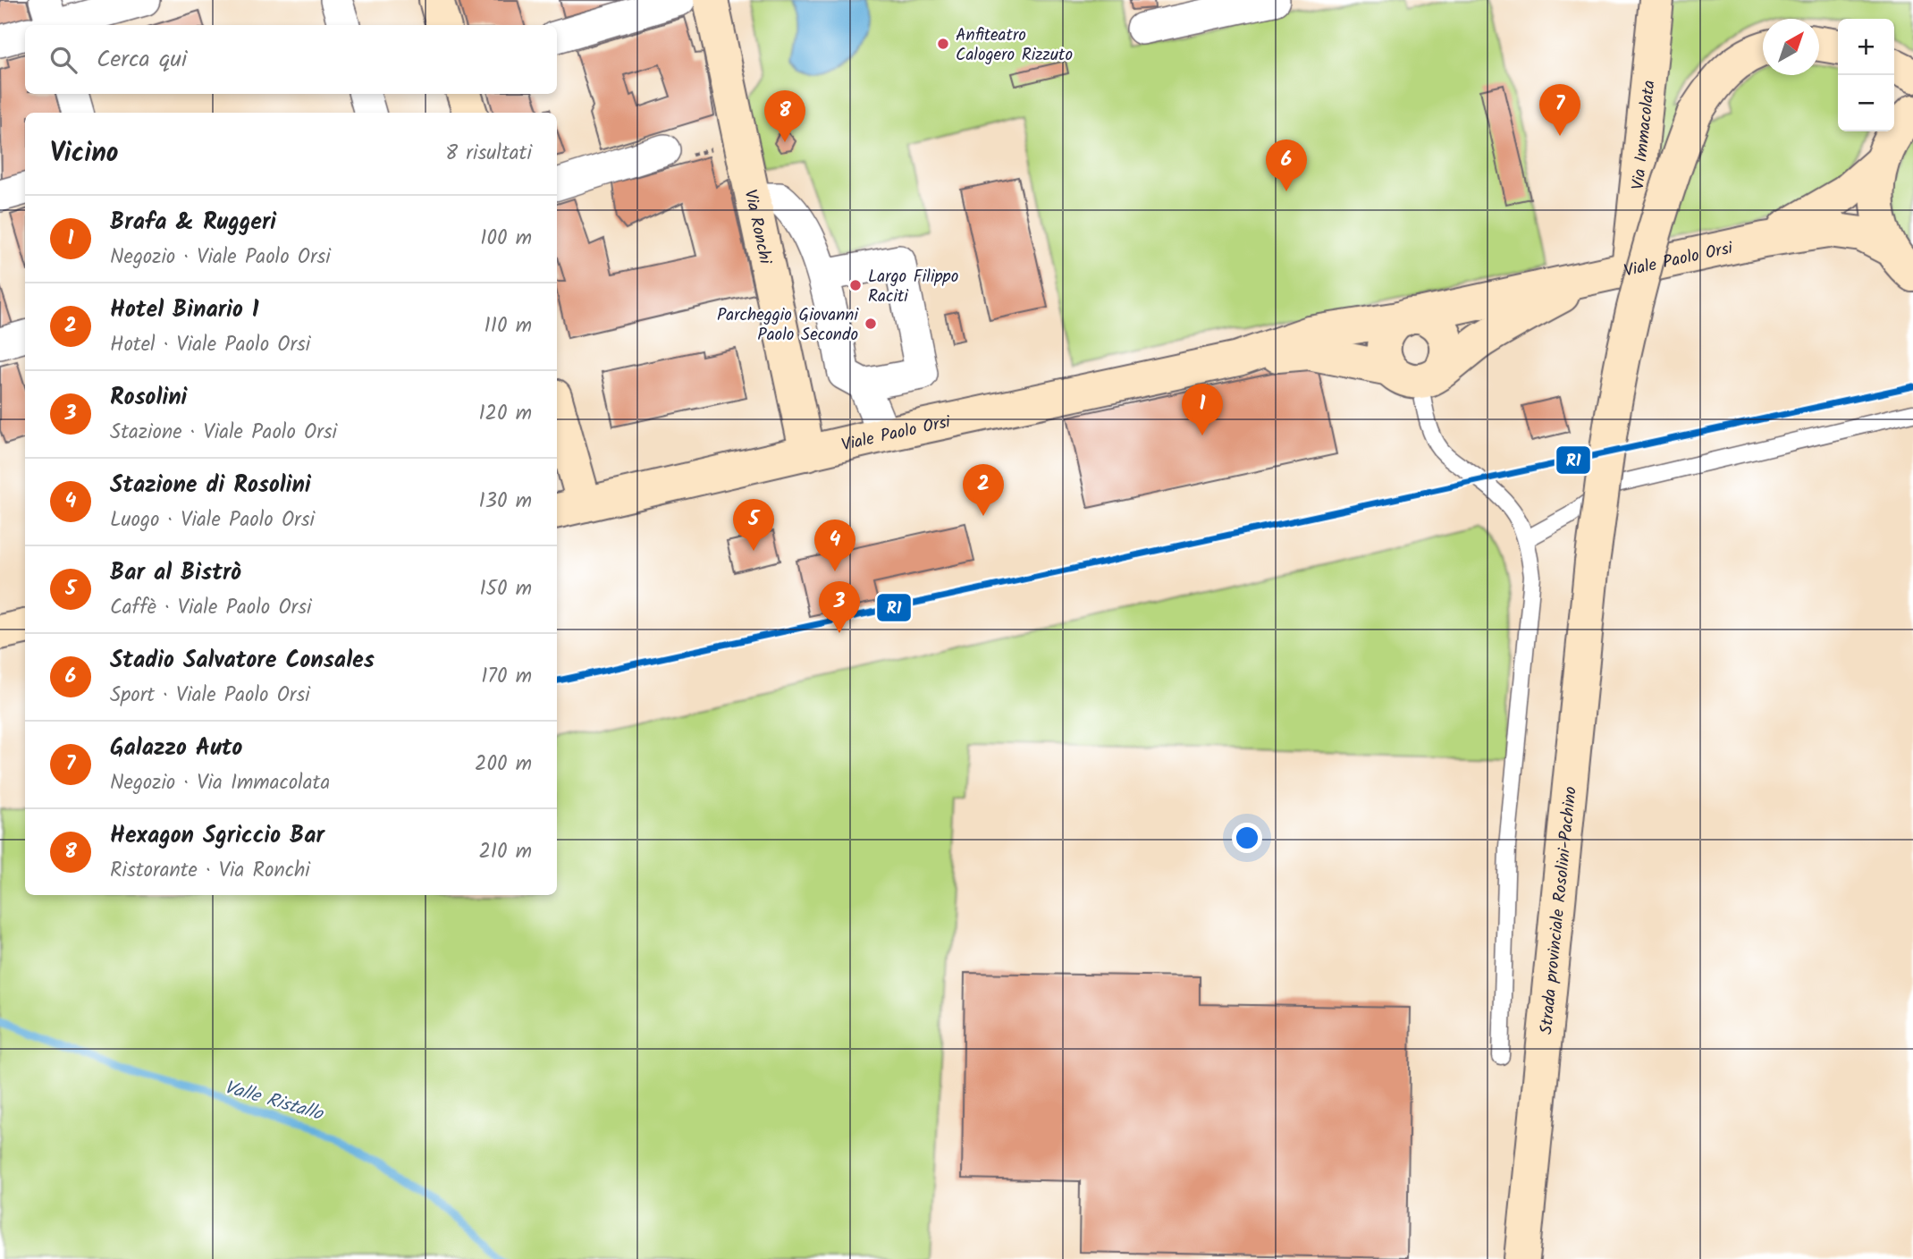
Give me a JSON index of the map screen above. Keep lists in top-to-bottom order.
{
  "streets": {
    "main road": [
      "Via Immacolata",
      "Via Ronchi",
      "Viale Paolo Orsi",
      "Strada provinciale Rosolini-Pachino"
    ]
  },
  "crossings": [
    ["Via Immacolata", "Viale Paolo Orsi"],
    ["Via Ronchi", "Viale Paolo Orsi"]
  ],
  "water": ["Valle Ristallo"],
  "places": ["Anfiteatro Calogero Rizzuto", "Largo Filippo Raciti", "Parcheggio Giovanni Paolo Secondo"],
  "lines": ["transit line R1"],
  "north": "top right",
  "page": {
    "map_buttons": ["+", "−"],
    "search": "Cerca qui",
    "pins": [
      "7",
      "8",
      "6",
      "1",
      "2",
      "5",
      "4",
      "3"
    ],
    "heading": ["Vicino", "8 risultati"],
    "list": [
      {
        "mark": "1",
        "name": "Brafa & Ruggeri",
        "note": "Negozio · Viale Paolo Orsi",
        "value": "100 m"
      },
      {
        "mark": "2",
        "name": "Hotel Binario 1",
        "note": "Hotel · Viale Paolo Orsi",
        "value": "110 m"
      },
      {
        "mark": "3",
        "name": "Rosolini",
        "note": "Stazione · Viale Paolo Orsi",
        "value": "120 m"
      },
      {
        "mark": "4",
        "name": "Stazione di Rosolini",
        "note": "Luogo · Viale Paolo Orsi",
        "value": "130 m"
      },
      {
        "mark": "5",
        "name": "Bar al Bistrò",
        "note": "Caffè · Viale Paolo Orsi",
        "value": "150 m"
      },
      {
        "mark": "6",
        "name": "Stadio Salvatore Consales",
        "note": "Sport · Viale Paolo Orsi",
        "value": "170 m"
      },
      {
        "mark": "7",
        "name": "Galazzo Auto",
        "note": "Negozio · Via Immacolata",
        "value": "200 m"
      },
      {
        "mark": "8",
        "name": "Hexagon Sgriccio Bar",
        "note": "Ristorante · Via Ronchi",
        "value": "210 m"
      }
    ]
  }
}
